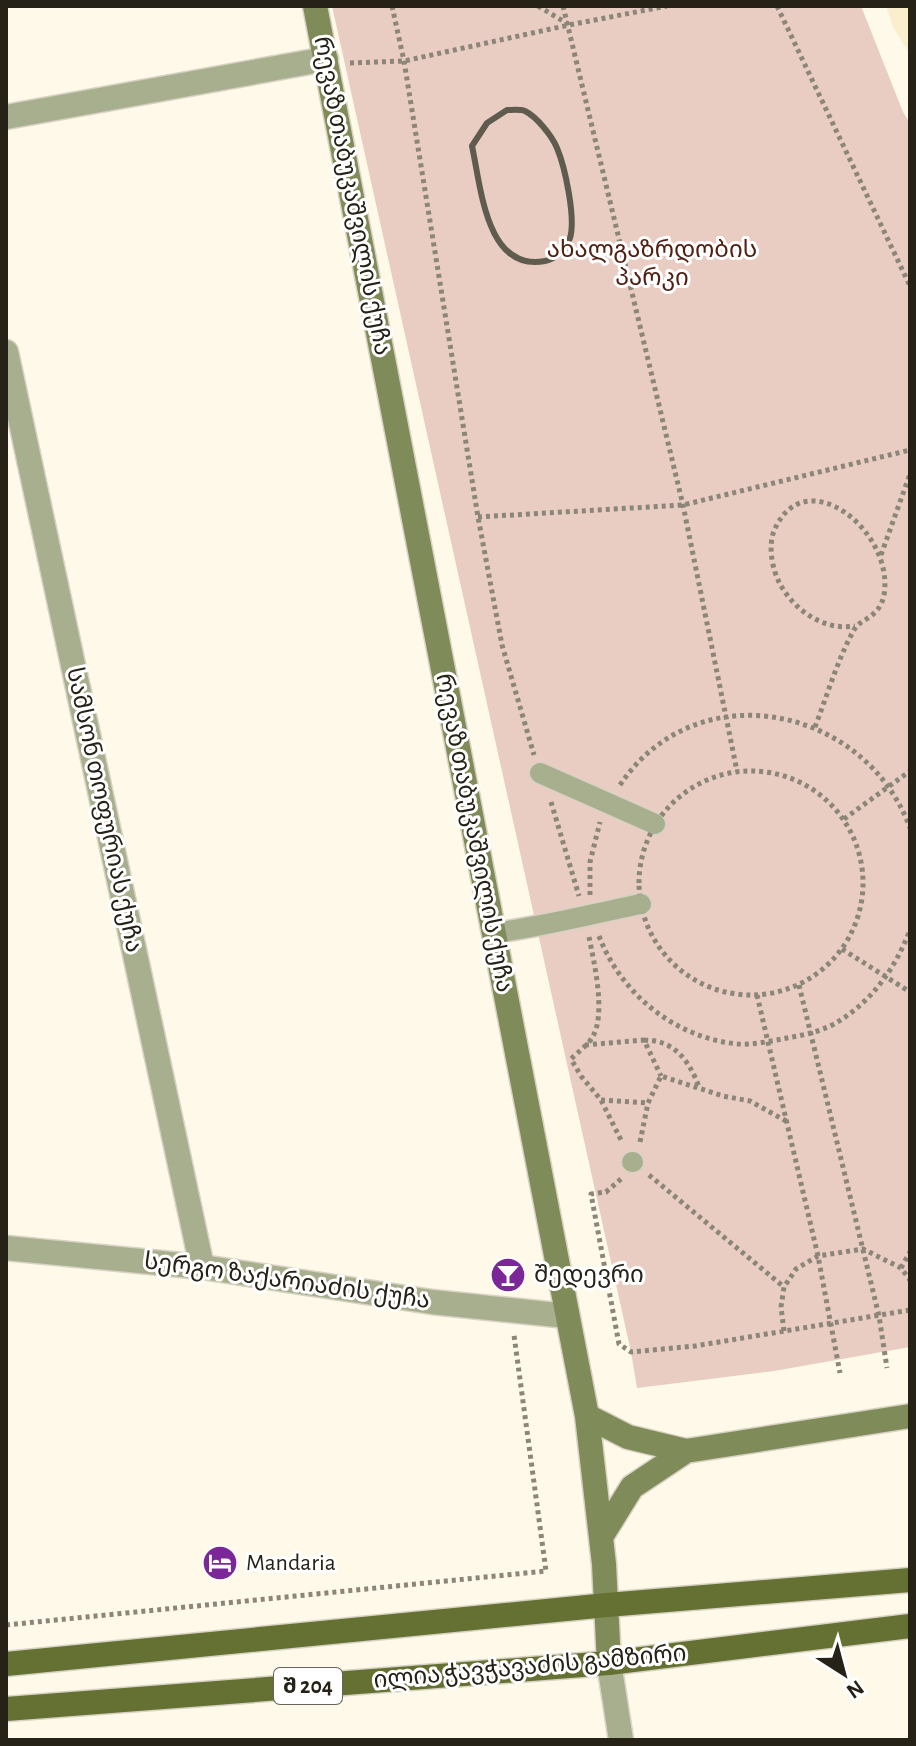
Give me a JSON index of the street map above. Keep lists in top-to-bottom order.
{
  "streets": {
    "main road": ["რევაზ თაბუკაშვილის ქუჩა", "ილია ჭავჭავაძის გამზირი", "შ 204"],
    "street": ["სამსონ თოფურიას ქუჩა", "სერგო ზაქარიაძის ქუჩა"]
  },
  "crossings": [
    ["რევაზ თაბუკაშვილის ქუჩა", "სერგო ზაქარიაძის ქუჩა"],
    ["რევაზ თაბუკაშვილის ქუჩა", "ილია ჭავჭავაძის გამზირი"],
    ["რევაზ თაბუკაშვილის ქუჩა", "შ 204"],
    ["სამსონ თოფურიას ქუჩა", "სერგო ზაქარიაძის ქუჩა"]
  ],
  "parks": ["ახალგაზრდობის პარკი"],
  "places": {
    "bar": ["შედევრი"],
    "hotel": ["Mandaria"]
  },
  "north": "bottom right"
}
